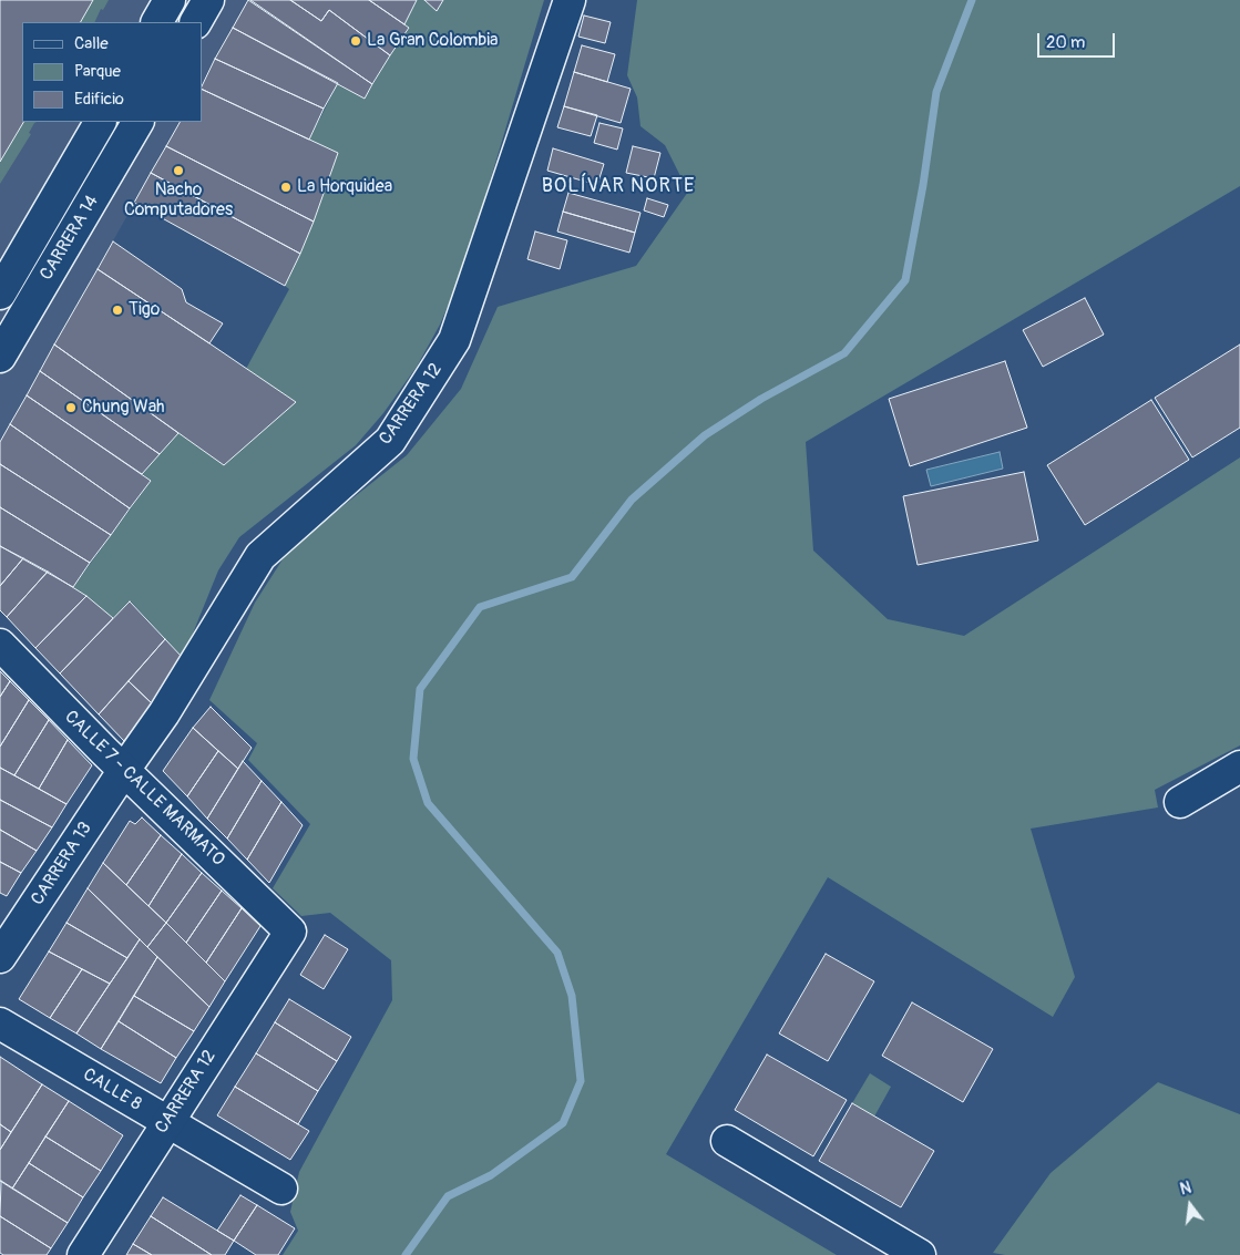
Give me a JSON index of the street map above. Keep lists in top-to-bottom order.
{
  "streets": {
    "street": [
      "CARRERA 14",
      "CARRERA 12",
      "CALLE 7 - CALLE MARMATO",
      "CARRERA 13",
      "CALLE 8"
    ]
  },
  "crossings": [
    ["CARRERA 12", "CALLE 7 - CALLE MARMATO"],
    ["CARRERA 12", "CARRERA 13"],
    ["CARRERA 12", "CALLE 8"],
    ["CALLE 7 - CALLE MARMATO", "CARRERA 13"]
  ],
  "districts": ["BOLÍVAR NORTE"],
  "places": [
    "La Gran Colombia",
    "Nacho Computadores",
    "La Horquidea",
    "Tigo",
    "Chung Wah"
  ],
  "legend": ["Calle", "Parque", "Edificio"],
  "scale_bar": "20 m",
  "north": "top"
}
